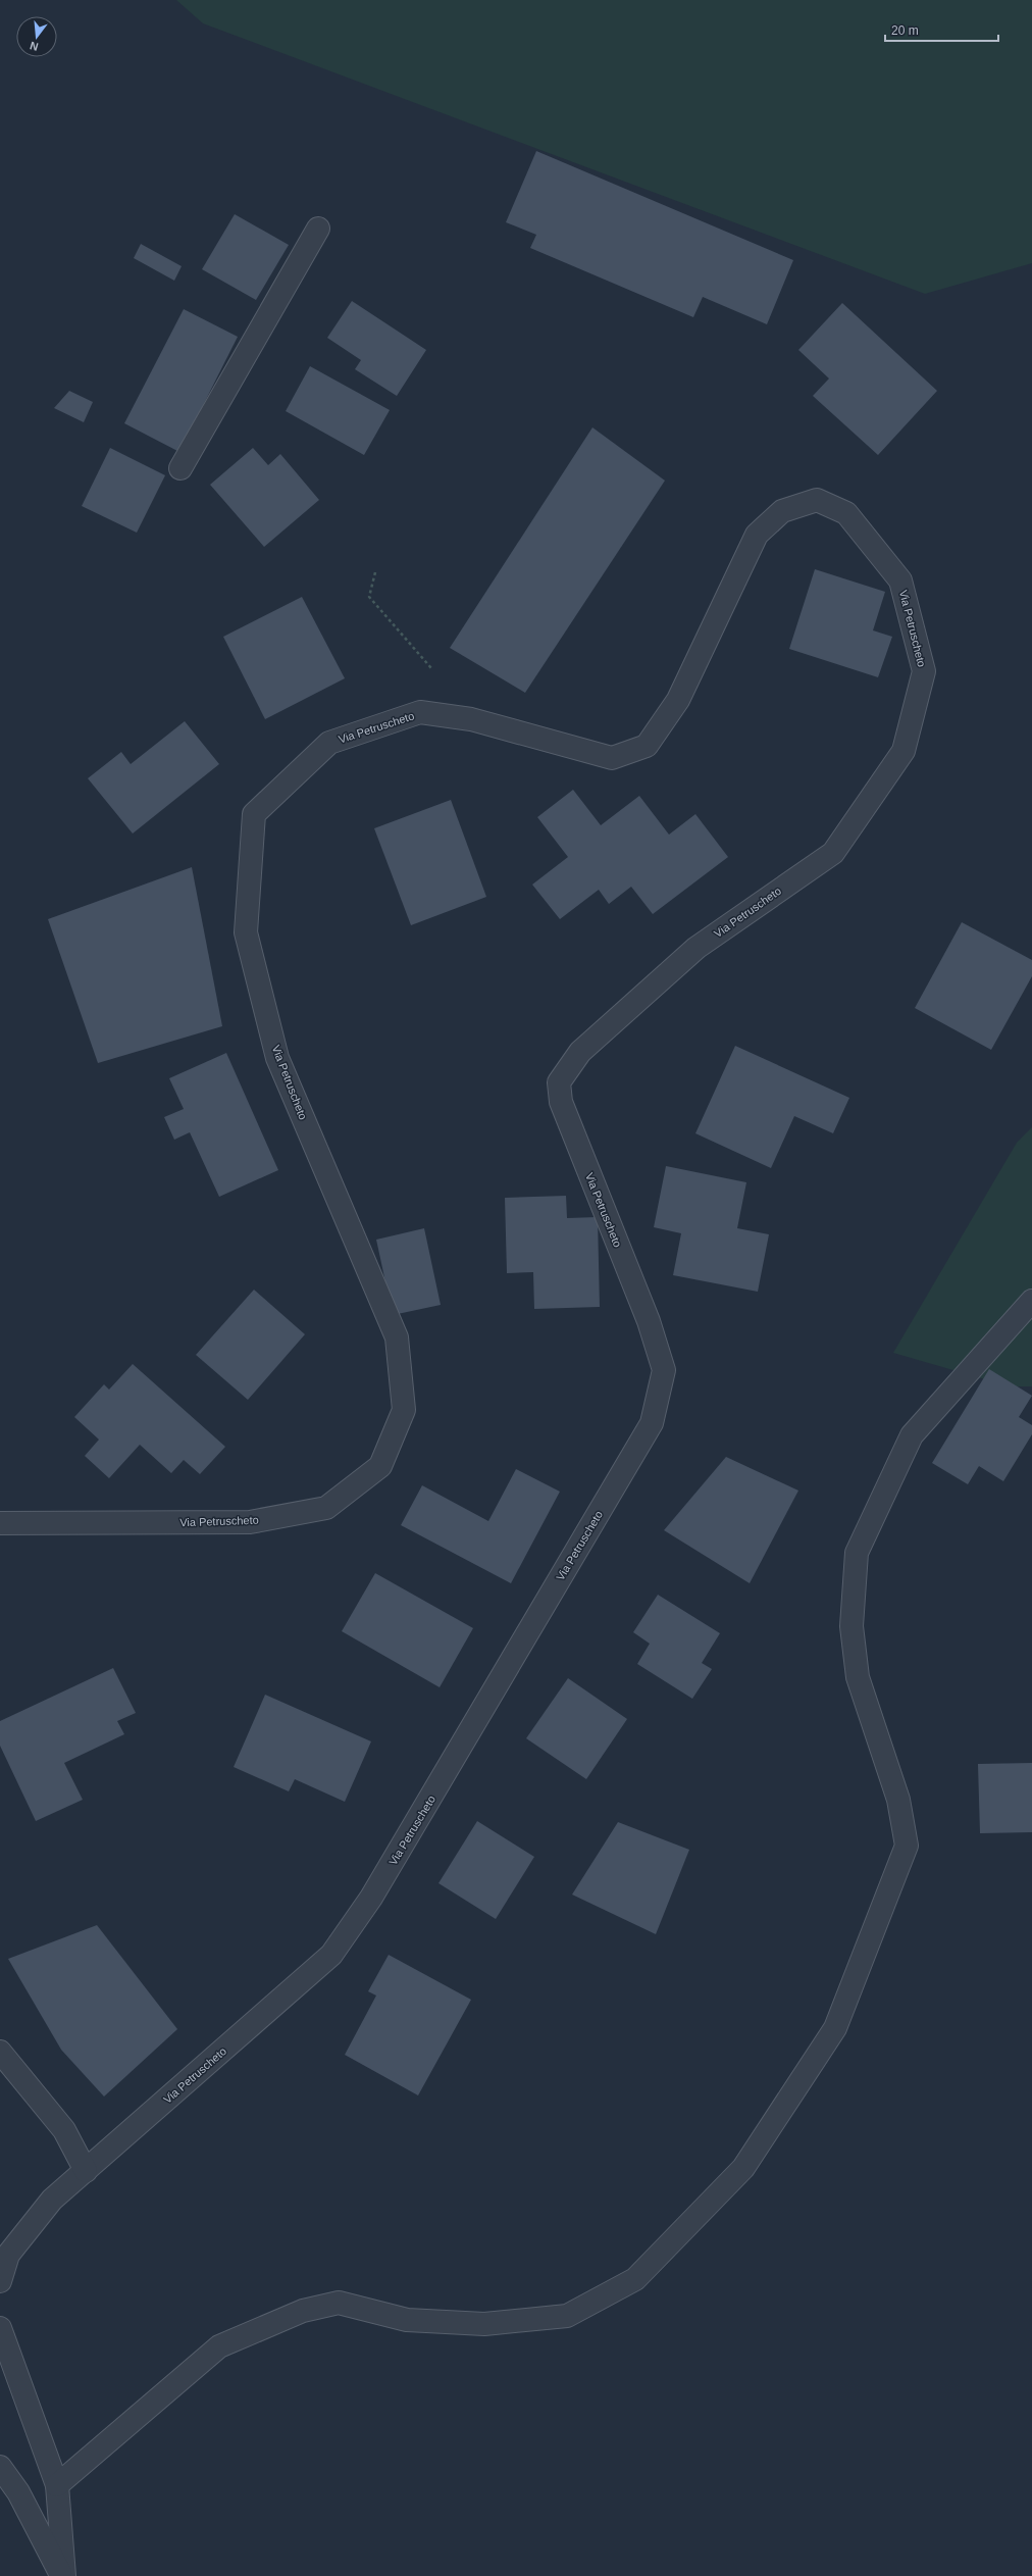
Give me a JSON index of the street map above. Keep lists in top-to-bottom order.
{
  "streets": {
    "street": ["Via Petruscheto"]
  },
  "scale_bar": "20 m",
  "north": "bottom"
}
